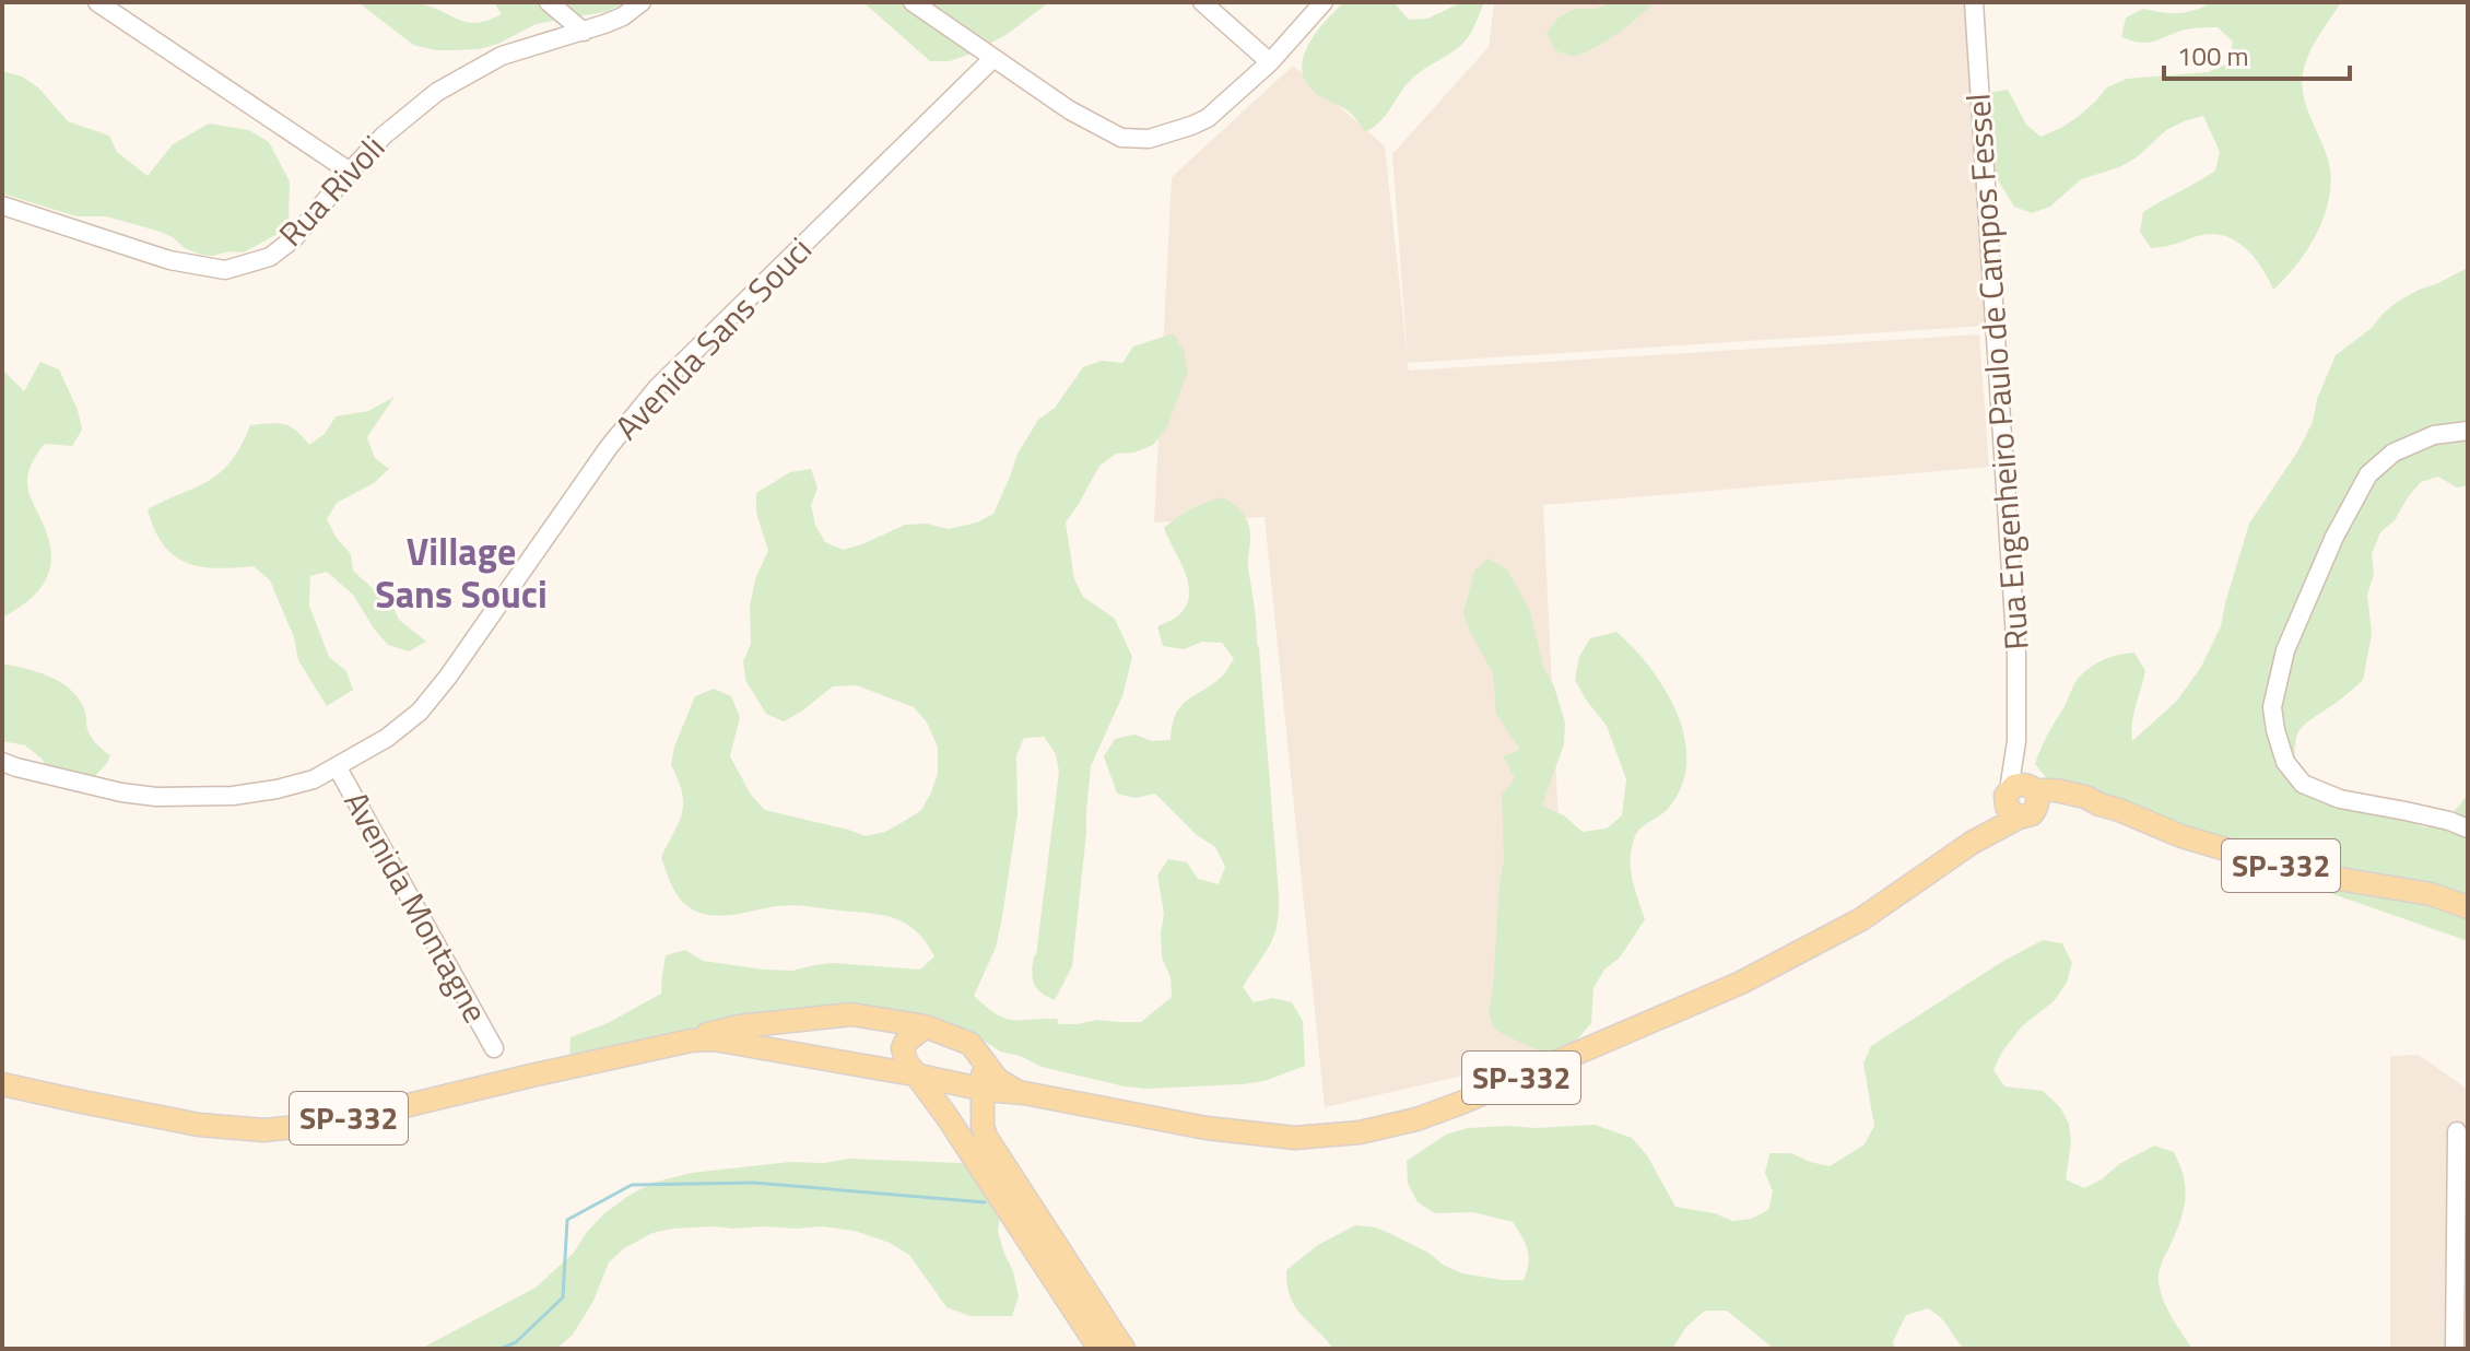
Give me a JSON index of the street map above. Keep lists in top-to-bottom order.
{
  "streets": {
    "main road": ["SP-332"],
    "street": [
      "Rua Rivoli",
      "Avenida Sans Souci",
      "Rua Engenheiro Paulo de Campos Fessel",
      "Avenida Montagne"
    ]
  },
  "crossings": [
    ["Avenida Sans Souci", "Avenida Montagne"],
    ["Rua Engenheiro Paulo de Campos Fessel", "SP-332"]
  ],
  "districts": ["Village Sans Souci"],
  "scale_bar": "100 m"
}
